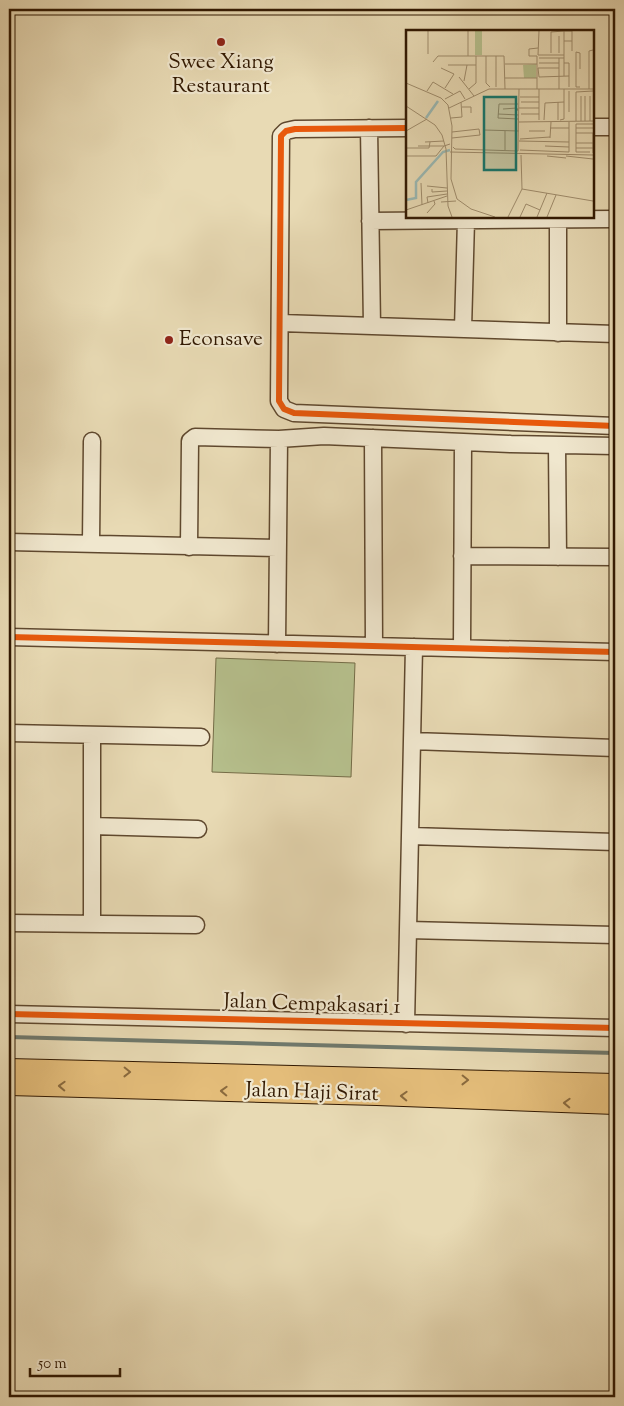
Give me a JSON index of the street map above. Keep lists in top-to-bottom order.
{
  "streets": {
    "main road": ["Jalan Haji Sirat"],
    "street": ["Jalan Cempakasari 1"]
  },
  "places": ["Swee Xiang Restaurant", "Econsave"],
  "scale_bar": "50 m"
}
